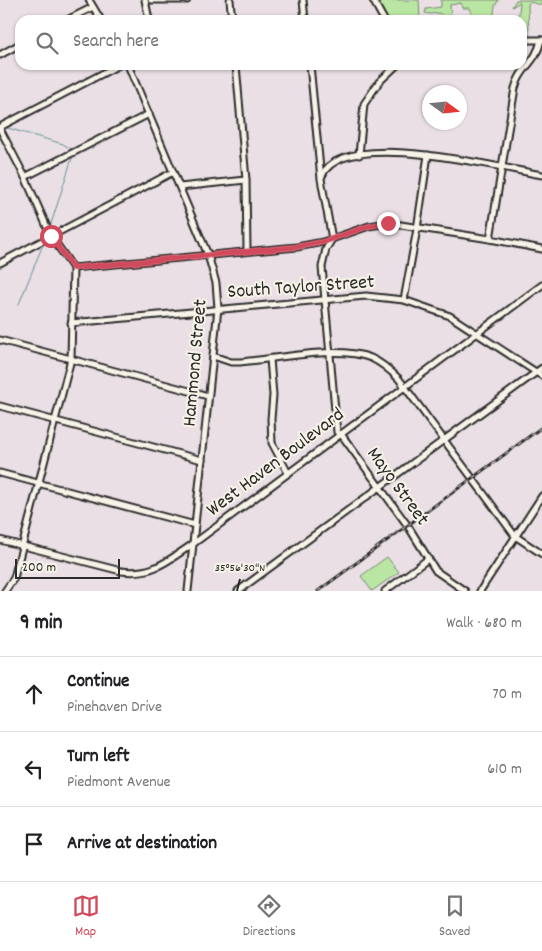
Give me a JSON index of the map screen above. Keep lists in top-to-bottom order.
{
  "streets": {
    "street": [
      "South Taylor Street",
      "Hammond Street",
      "West Haven Boulevard",
      "Mayo Street"
    ]
  },
  "crossings": [
    ["South Taylor Street", "Hammond Street"],
    ["South Taylor Street", "West Haven Boulevard"],
    ["Hammond Street", "West Haven Boulevard"],
    ["West Haven Boulevard", "Mayo Street"]
  ],
  "scale_bar": "200 m",
  "north": "right",
  "page": {
    "search": "Search here",
    "scale": "200 m",
    "heading": ["9 min", "Walk · 680 m"],
    "list": [
      ["Continue", "Pinehaven Drive", "70 m"],
      ["Turn left", "Piedmont Avenue", "610 m"],
      "Arrive at destination"
    ],
    "nav": ["Map", "Directions", "Saved"]
  },
  "coordinates": ["35°56'30\"N"]
}
